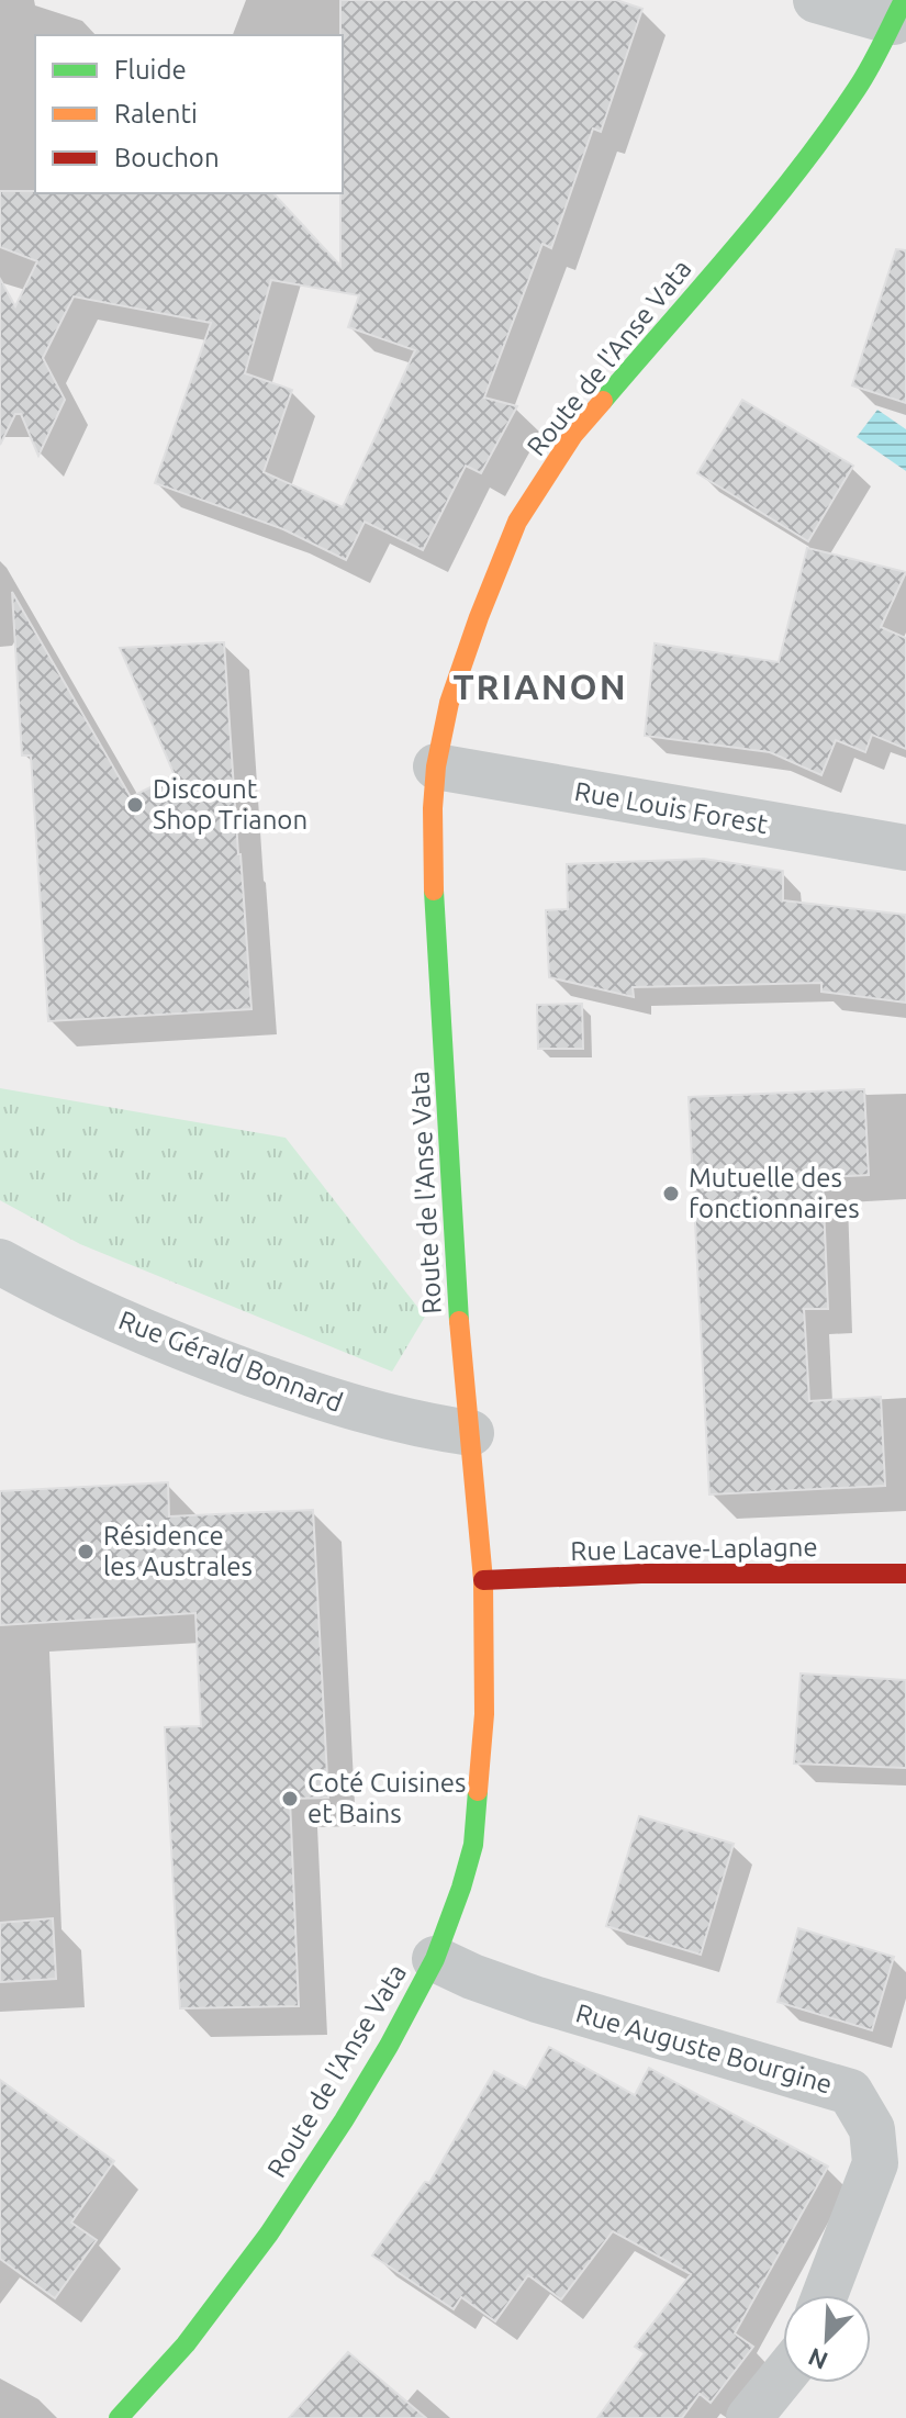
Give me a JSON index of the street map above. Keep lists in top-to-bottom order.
{
  "streets": {
    "main road": ["Route de l'Anse Vata", "Rue Lacave-Laplagne"],
    "street": ["Rue Louis Forest", "Rue Gérald Bonnard", "Rue Auguste Bourgine"]
  },
  "crossings": [
    ["Route de l'Anse Vata", "Rue Louis Forest"],
    ["Route de l'Anse Vata", "Rue Gérald Bonnard"],
    ["Route de l'Anse Vata", "Rue Lacave-Laplagne"],
    ["Route de l'Anse Vata", "Rue Auguste Bourgine"]
  ],
  "districts": ["TRIANON"],
  "places": [
    "Discount Shop Trianon",
    "Mutuelle des fonctionnaires",
    "Résidence les Australes",
    "Coté Cuisines et Bains"
  ],
  "legend": ["Fluide", "Ralenti", "Bouchon"],
  "north": "bottom left"
}
